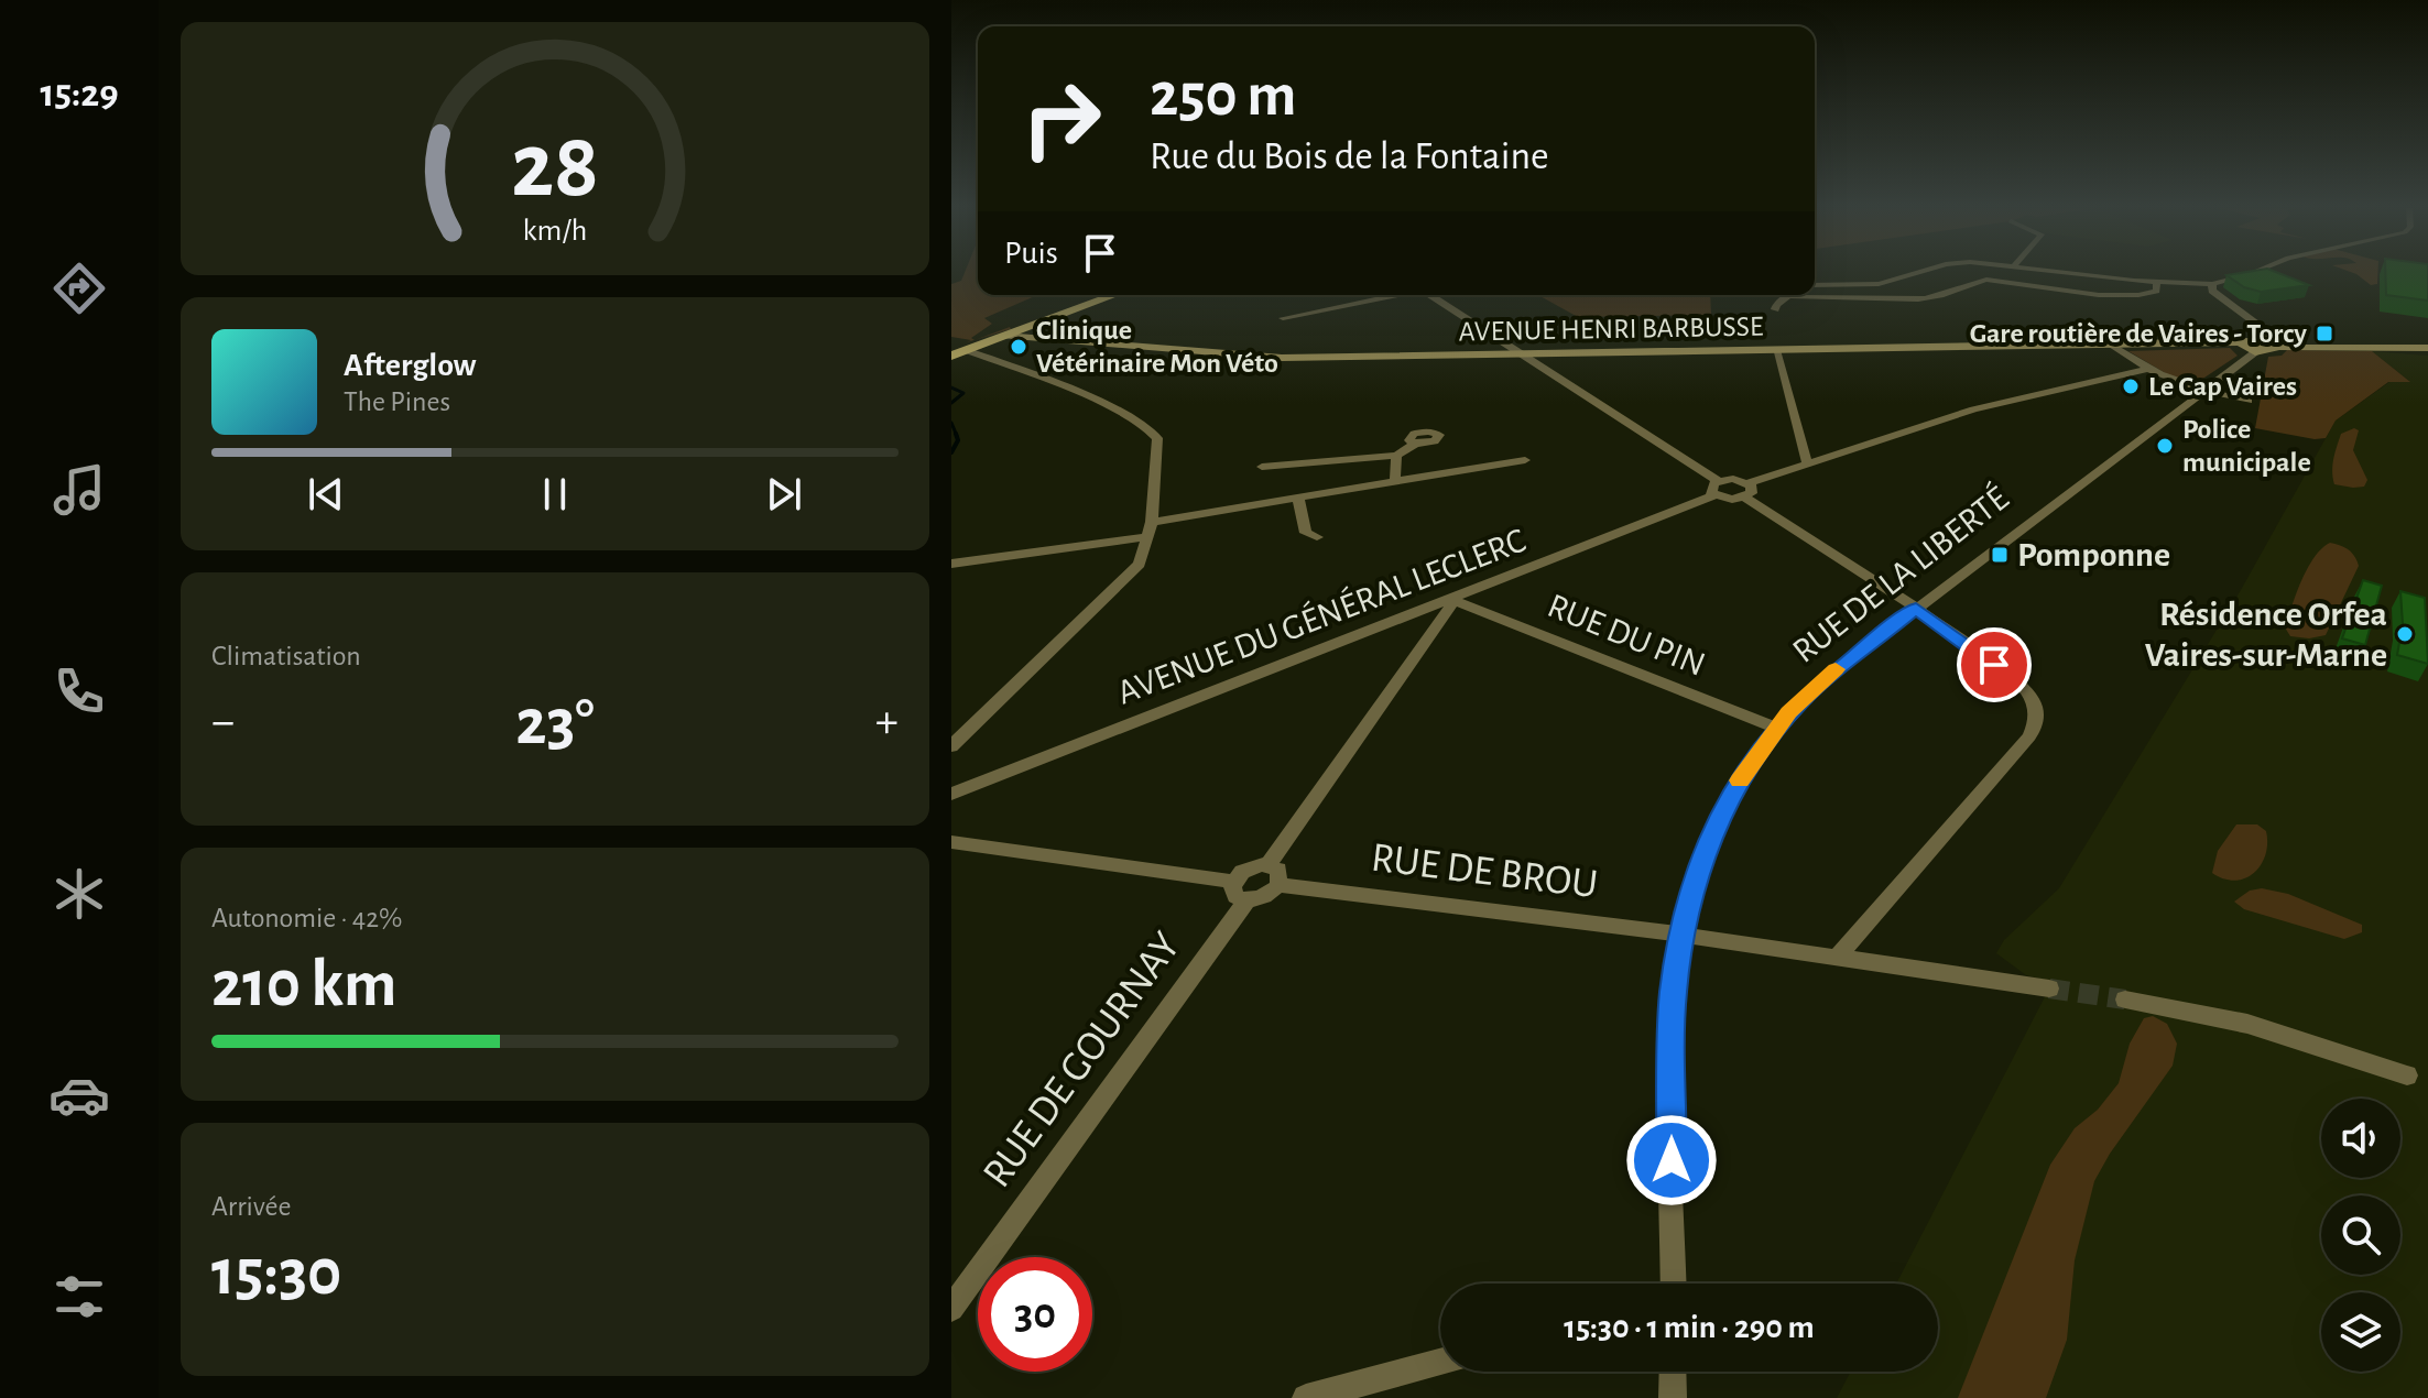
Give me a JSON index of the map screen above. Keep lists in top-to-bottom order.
{
  "streets": {
    "main road": ["AVENUE HENRI BARBUSSE"],
    "street": [
      "RUE DE LA LIBERTÉ",
      "AVENUE DU GÉNÉRAL LECLERC",
      "RUE DU PIN",
      "RUE DE BROU",
      "RUE DE GOURNAY"
    ]
  },
  "crossings": [
    ["AVENUE HENRI BARBUSSE", "RUE DE LA LIBERTÉ"],
    ["RUE DE LA LIBERTÉ", "RUE DU PIN"],
    ["RUE DE LA LIBERTÉ", "RUE DE BROU"],
    ["AVENUE DU GÉNÉRAL LECLERC", "RUE DU PIN"]
  ],
  "places": {
    "transit": ["Gare routière de Vaires - Torcy", "Pomponne"],
    "other": [
      "Clinique Vétérinaire Mon Véto",
      "Le Cap Vaires",
      "Police municipale",
      "Résidence Orfea Vaires-sur-Marne"
    ]
  },
  "page": {
    "tabs": "15:29",
    "turn": ["250 m", "Rue du Bois de la Fontaine"],
    "then": "Puis",
    "song": ["Afterglow", "The Pines"],
    "tile": [
      "Climatisation",
      ["Autonomie · 42%", "210 km"],
      ["Arrivée", "15:30"]
    ],
    "heat": ["−", "23°", "+"],
    "limit": "30",
    "trip": "15:30 · 1 min · 290 m",
    "gauge": ["28", "km/h"]
  }
}
